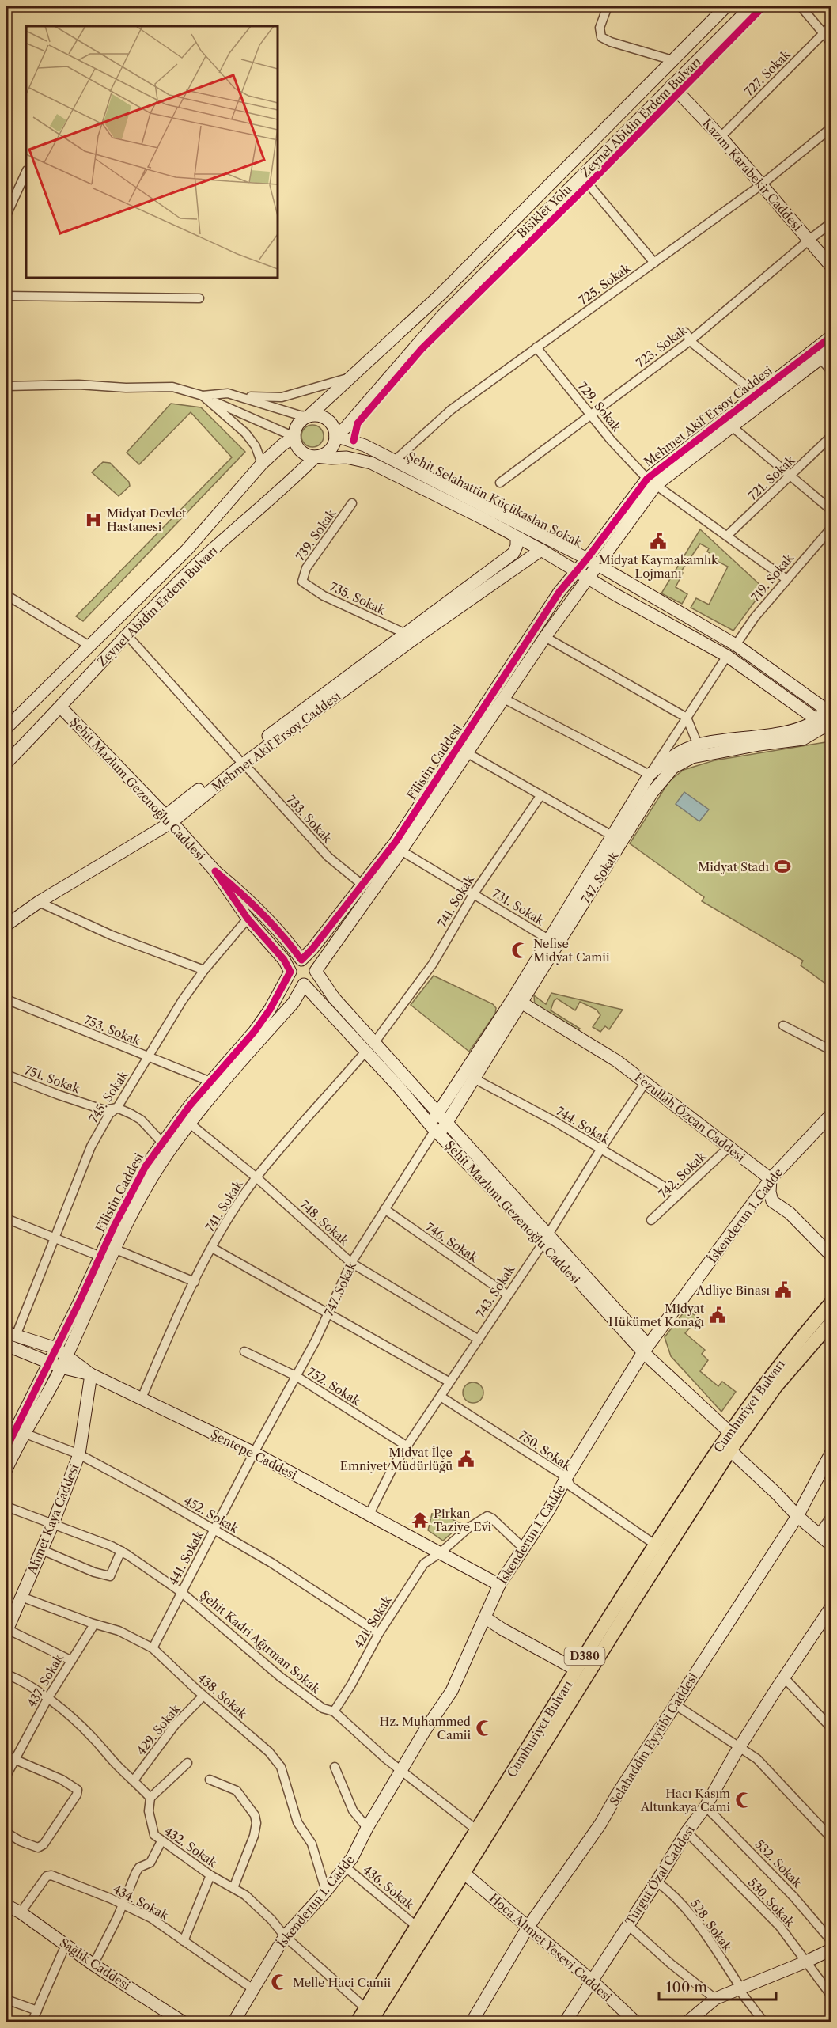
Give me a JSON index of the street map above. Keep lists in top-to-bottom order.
{
  "streets": {
    "main road": ["Cumhuriyet Bulvarı", "D380"],
    "street": [
      "727. Sokak",
      "Zeynel Abidin Erdem Bulvarı",
      "Kazım Karabekir Caddesi",
      "725. Sokak",
      "723. Sokak",
      "729. Sokak",
      "Mehmet Akif Ersoy Caddesi",
      "721. Sokak",
      "Şehit Selahattin Küçükaslan Sokak",
      "739. Sokak",
      "719. Sokak",
      "735. Sokak",
      "Filistin Caddesi",
      "Şehit Mazlum Gezenoğlu Caddesi",
      "733. Sokak",
      "747. Sokak",
      "741. Sokak",
      "731. Sokak",
      "753. Sokak",
      "751. Sokak",
      "745. Sokak",
      "Fezullah Özcan Caddesi",
      "744. Sokak",
      "742. Sokak",
      "İskenderun 1. Cadde",
      "748. Sokak",
      "746. Sokak",
      "743. Sokak",
      "752. Sokak",
      "750. Sokak",
      "Şentepe Caddesi",
      "452. Sokak",
      "Ahmet Kaya Caddesi",
      "441. Sokak",
      "421. Sokak",
      "Şehit Kadri Ağırman Sokak",
      "437. Sokak",
      "438. Sokak",
      "429. Sokak",
      "Selahaddin Eyyübi Caddesi",
      "432. Sokak",
      "532. Sokak",
      "Turgut Özal Caddesi",
      "436. Sokak",
      "434. Sokak",
      "530. Sokak",
      "528. Sokak",
      "Hoca Ahmet Yesevi Caddesi",
      "Sağlık Caddesi"
    ],
    "cycle path": ["Bisiklet Yolu"]
  },
  "crossings": [
    ["727. Sokak", "Kazım Karabekir Caddesi"],
    ["Zeynel Abidin Erdem Bulvarı", "Kazım Karabekir Caddesi"],
    ["Zeynel Abidin Erdem Bulvarı", "Şehit Selahattin Küçükaslan Sokak"],
    ["Zeynel Abidin Erdem Bulvarı", "Şehit Mazlum Gezenoğlu Caddesi"],
    ["Zeynel Abidin Erdem Bulvarı", "733. Sokak"],
    ["Kazım Karabekir Caddesi", "725. Sokak"],
    ["Kazım Karabekir Caddesi", "723. Sokak"],
    ["725. Sokak", "729. Sokak"],
    ["725. Sokak", "Şehit Selahattin Küçükaslan Sokak"],
    ["723. Sokak", "729. Sokak"],
    ["729. Sokak", "Mehmet Akif Ersoy Caddesi"],
    ["729. Sokak", "721. Sokak"],
    ["729. Sokak", "719. Sokak"],
    ["Mehmet Akif Ersoy Caddesi", "Şehit Selahattin Küçükaslan Sokak"],
    ["Mehmet Akif Ersoy Caddesi", "Filistin Caddesi"],
    ["Mehmet Akif Ersoy Caddesi", "733. Sokak"],
    ["Şehit Selahattin Küçükaslan Sokak", "719. Sokak"],
    ["Şehit Selahattin Küçükaslan Sokak", "Filistin Caddesi"],
    ["Şehit Selahattin Küçükaslan Sokak", "747. Sokak"],
    ["739. Sokak", "735. Sokak"],
    ["Filistin Caddesi", "Şehit Mazlum Gezenoğlu Caddesi"],
    ["Filistin Caddesi", "733. Sokak"],
    ["Filistin Caddesi", "731. Sokak"],
    ["Filistin Caddesi", "753. Sokak"],
    ["Filistin Caddesi", "751. Sokak"],
    ["Filistin Caddesi", "748. Sokak"],
    ["Filistin Caddesi", "Şentepe Caddesi"],
    ["Filistin Caddesi", "452. Sokak"],
    ["Şehit Mazlum Gezenoğlu Caddesi", "747. Sokak"],
    ["Şehit Mazlum Gezenoğlu Caddesi", "741. Sokak"],
    ["Şehit Mazlum Gezenoğlu Caddesi", "745. Sokak"],
    ["Şehit Mazlum Gezenoğlu Caddesi", "İskenderun 1. Cadde"],
    ["Şehit Mazlum Gezenoğlu Caddesi", "743. Sokak"],
    ["Şehit Mazlum Gezenoğlu Caddesi", "Cumhuriyet Bulvarı"],
    ["747. Sokak", "Fezullah Özcan Caddesi"],
    ["747. Sokak", "744. Sokak"],
    ["747. Sokak", "748. Sokak"],
    ["747. Sokak", "746. Sokak"],
    ["747. Sokak", "752. Sokak"],
    ["747. Sokak", "Şentepe Caddesi"],
    ["747. Sokak", "441. Sokak"],
    ["741. Sokak", "731. Sokak"],
    ["741. Sokak", "748. Sokak"],
    ["741. Sokak", "Şentepe Caddesi"],
    ["753. Sokak", "745. Sokak"],
    ["751. Sokak", "745. Sokak"],
    ["745. Sokak", "Şentepe Caddesi"],
    ["Fezullah Özcan Caddesi", "742. Sokak"],
    ["Fezullah Özcan Caddesi", "İskenderun 1. Cadde"],
    ["Fezullah Özcan Caddesi", "743. Sokak"],
    ["744. Sokak", "742. Sokak"],
    ["744. Sokak", "743. Sokak"],
    ["İskenderun 1. Cadde", "750. Sokak"],
    ["İskenderun 1. Cadde", "Şentepe Caddesi"],
    ["İskenderun 1. Cadde", "421. Sokak"],
    ["İskenderun 1. Cadde", "Şehit Kadri Ağırman Sokak"],
    ["İskenderun 1. Cadde", "438. Sokak"],
    ["İskenderun 1. Cadde", "432. Sokak"],
    ["İskenderun 1. Cadde", "436. Sokak"],
    ["İskenderun 1. Cadde", "434. Sokak"],
    ["748. Sokak", "743. Sokak"],
    ["746. Sokak", "743. Sokak"],
    ["743. Sokak", "752. Sokak"],
    ["743. Sokak", "750. Sokak"],
    ["743. Sokak", "Şentepe Caddesi"],
    ["Cumhuriyet Bulvarı", "750. Sokak"],
    ["Cumhuriyet Bulvarı", "Şehit Kadri Ağırman Sokak"],
    ["Cumhuriyet Bulvarı", "432. Sokak"],
    ["Cumhuriyet Bulvarı", "436. Sokak"],
    ["Cumhuriyet Bulvarı", "Hoca Ahmet Yesevi Caddesi"],
    ["Şentepe Caddesi", "Ahmet Kaya Caddesi"],
    ["Şentepe Caddesi", "441. Sokak"],
    ["Şentepe Caddesi", "421. Sokak"],
    ["452. Sokak", "Ahmet Kaya Caddesi"],
    ["452. Sokak", "441. Sokak"],
    ["452. Sokak", "421. Sokak"],
    ["Ahmet Kaya Caddesi", "Şehit Kadri Ağırman Sokak"],
    ["Ahmet Kaya Caddesi", "438. Sokak"],
    ["441. Sokak", "Şehit Kadri Ağırman Sokak"],
    ["441. Sokak", "438. Sokak"],
    ["421. Sokak", "Şehit Kadri Ağırman Sokak"],
    ["437. Sokak", "438. Sokak"],
    ["438. Sokak", "429. Sokak"],
    ["Selahaddin Eyyübi Caddesi", "Hoca Ahmet Yesevi Caddesi"],
    ["532. Sokak", "Turgut Özal Caddesi"],
    ["Turgut Özal Caddesi", "530. Sokak"],
    ["Turgut Özal Caddesi", "528. Sokak"],
    ["Turgut Özal Caddesi", "Hoca Ahmet Yesevi Caddesi"],
    ["434. Sokak", "Sağlık Caddesi"]
  ],
  "places": {
    "hospital": ["Midyat Devlet Hastanesi"],
    "public building": [
      "Midyat Kaymakamlık Lojmanı",
      "Adliye Binası",
      "Midyat Hükümet Konağı",
      "Midyat İlçe Emniyet Müdürlüğü"
    ],
    "sports": ["Midyat Stadı"],
    "mosque": [
      "Nefise Midyat Camii",
      "Hz. Muhammed Camii",
      "Hacı Kasım Altunkaya Cami",
      "Melle Haci Camii"
    ],
    "temple": ["Pirkan Taziye Evi"]
  },
  "scale_bar": "100 m"
}
